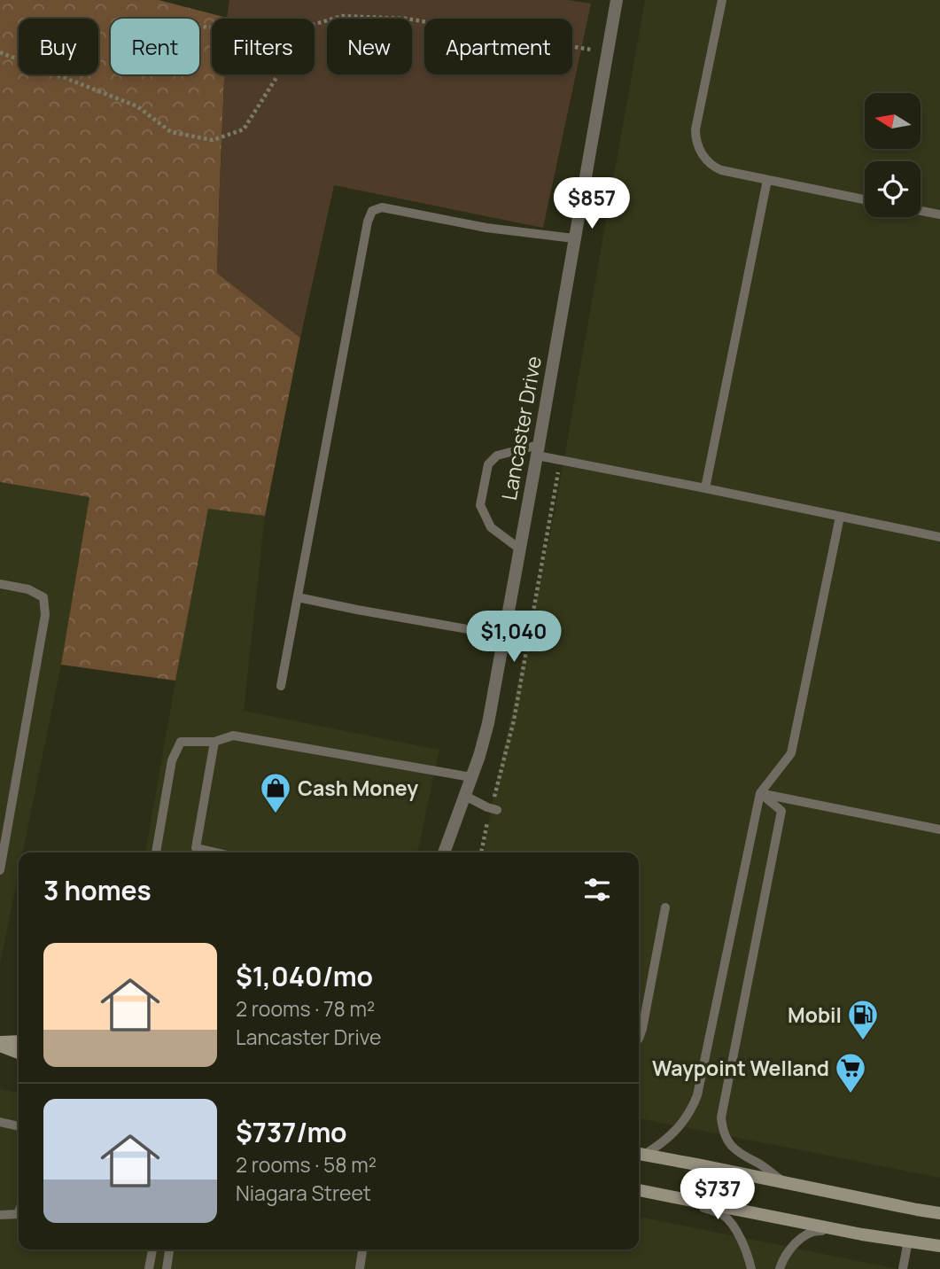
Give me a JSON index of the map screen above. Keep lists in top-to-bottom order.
{
  "streets": {
    "street": ["Lancaster Drive"]
  },
  "places": {
    "shop": ["Cash Money"],
    "fuel station": ["Mobil"],
    "supermarket": ["Waypoint Welland"]
  },
  "north": "left",
  "page": {
    "chip": [
      "Buy",
      "Rent",
      "Filters",
      "New",
      "Apartment"
    ],
    "price": ["$857", "$1,040", "$737"],
    "heading": "3 homes",
    "list": [
      {
        "name": "$1,040/mo",
        "note": "2 rooms · 78 m² · Lancaster Drive"
      },
      {
        "name": "$737/mo",
        "note": "2 rooms · 58 m² · Niagara Street"
      }
    ]
  }
}
